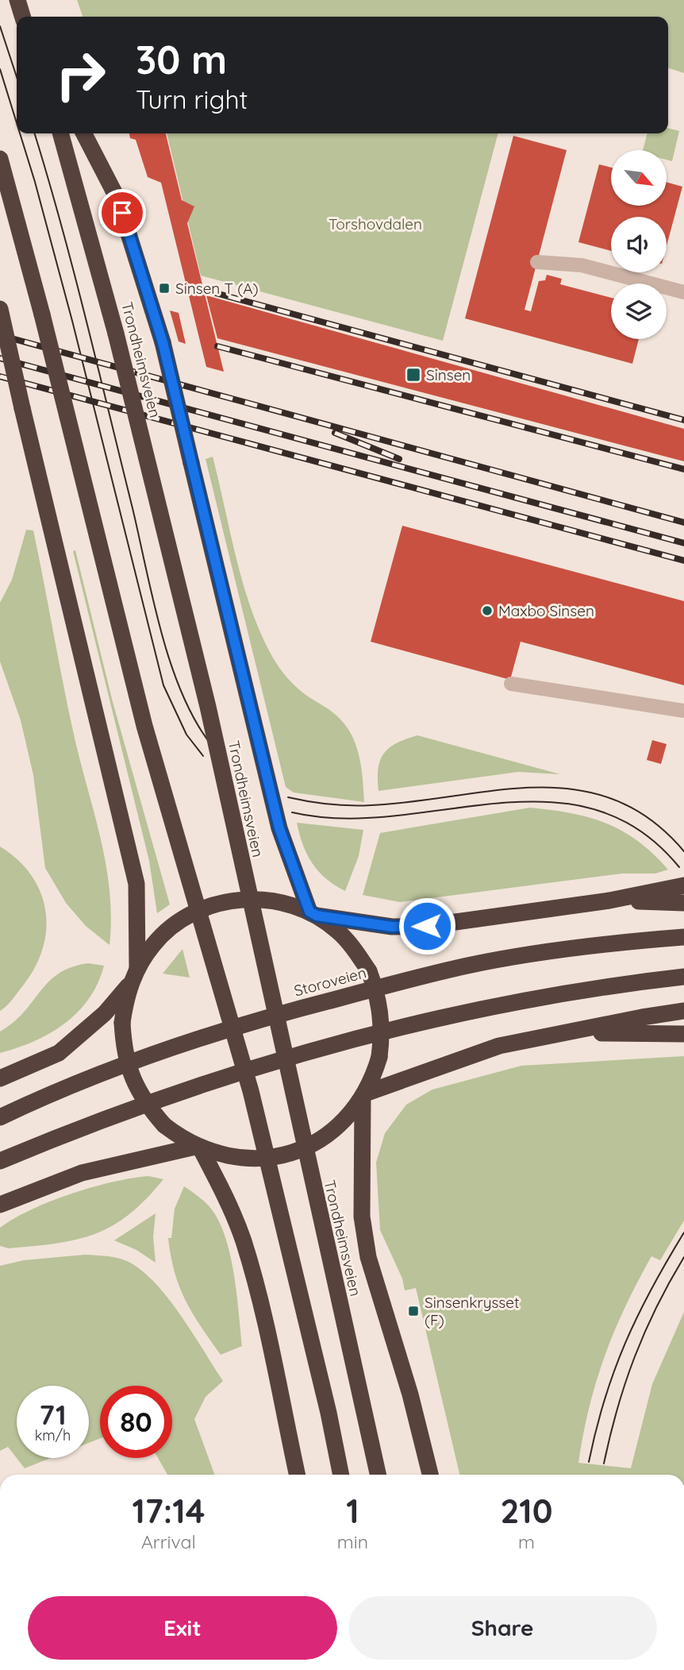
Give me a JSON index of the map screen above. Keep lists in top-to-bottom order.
{
  "streets": {
    "highway": ["Trondheimsveien", "Storoveien"]
  },
  "parks": ["Torshovdalen"],
  "places": {
    "transit": ["Sinsen T (A)", "Sinsen", "Sinsenkrysset (F)"],
    "other": ["Maxbo Sinsen"]
  },
  "north": "bottom right",
  "page": {
    "turn": ["30 m", "Turn right"],
    "speed": "71 km/h",
    "limit": "80",
    "eta": [
      "17:14",
      "Arrival",
      "1",
      "min",
      "210",
      "m"
    ],
    "buttons": ["Exit", "Share"]
  }
}
